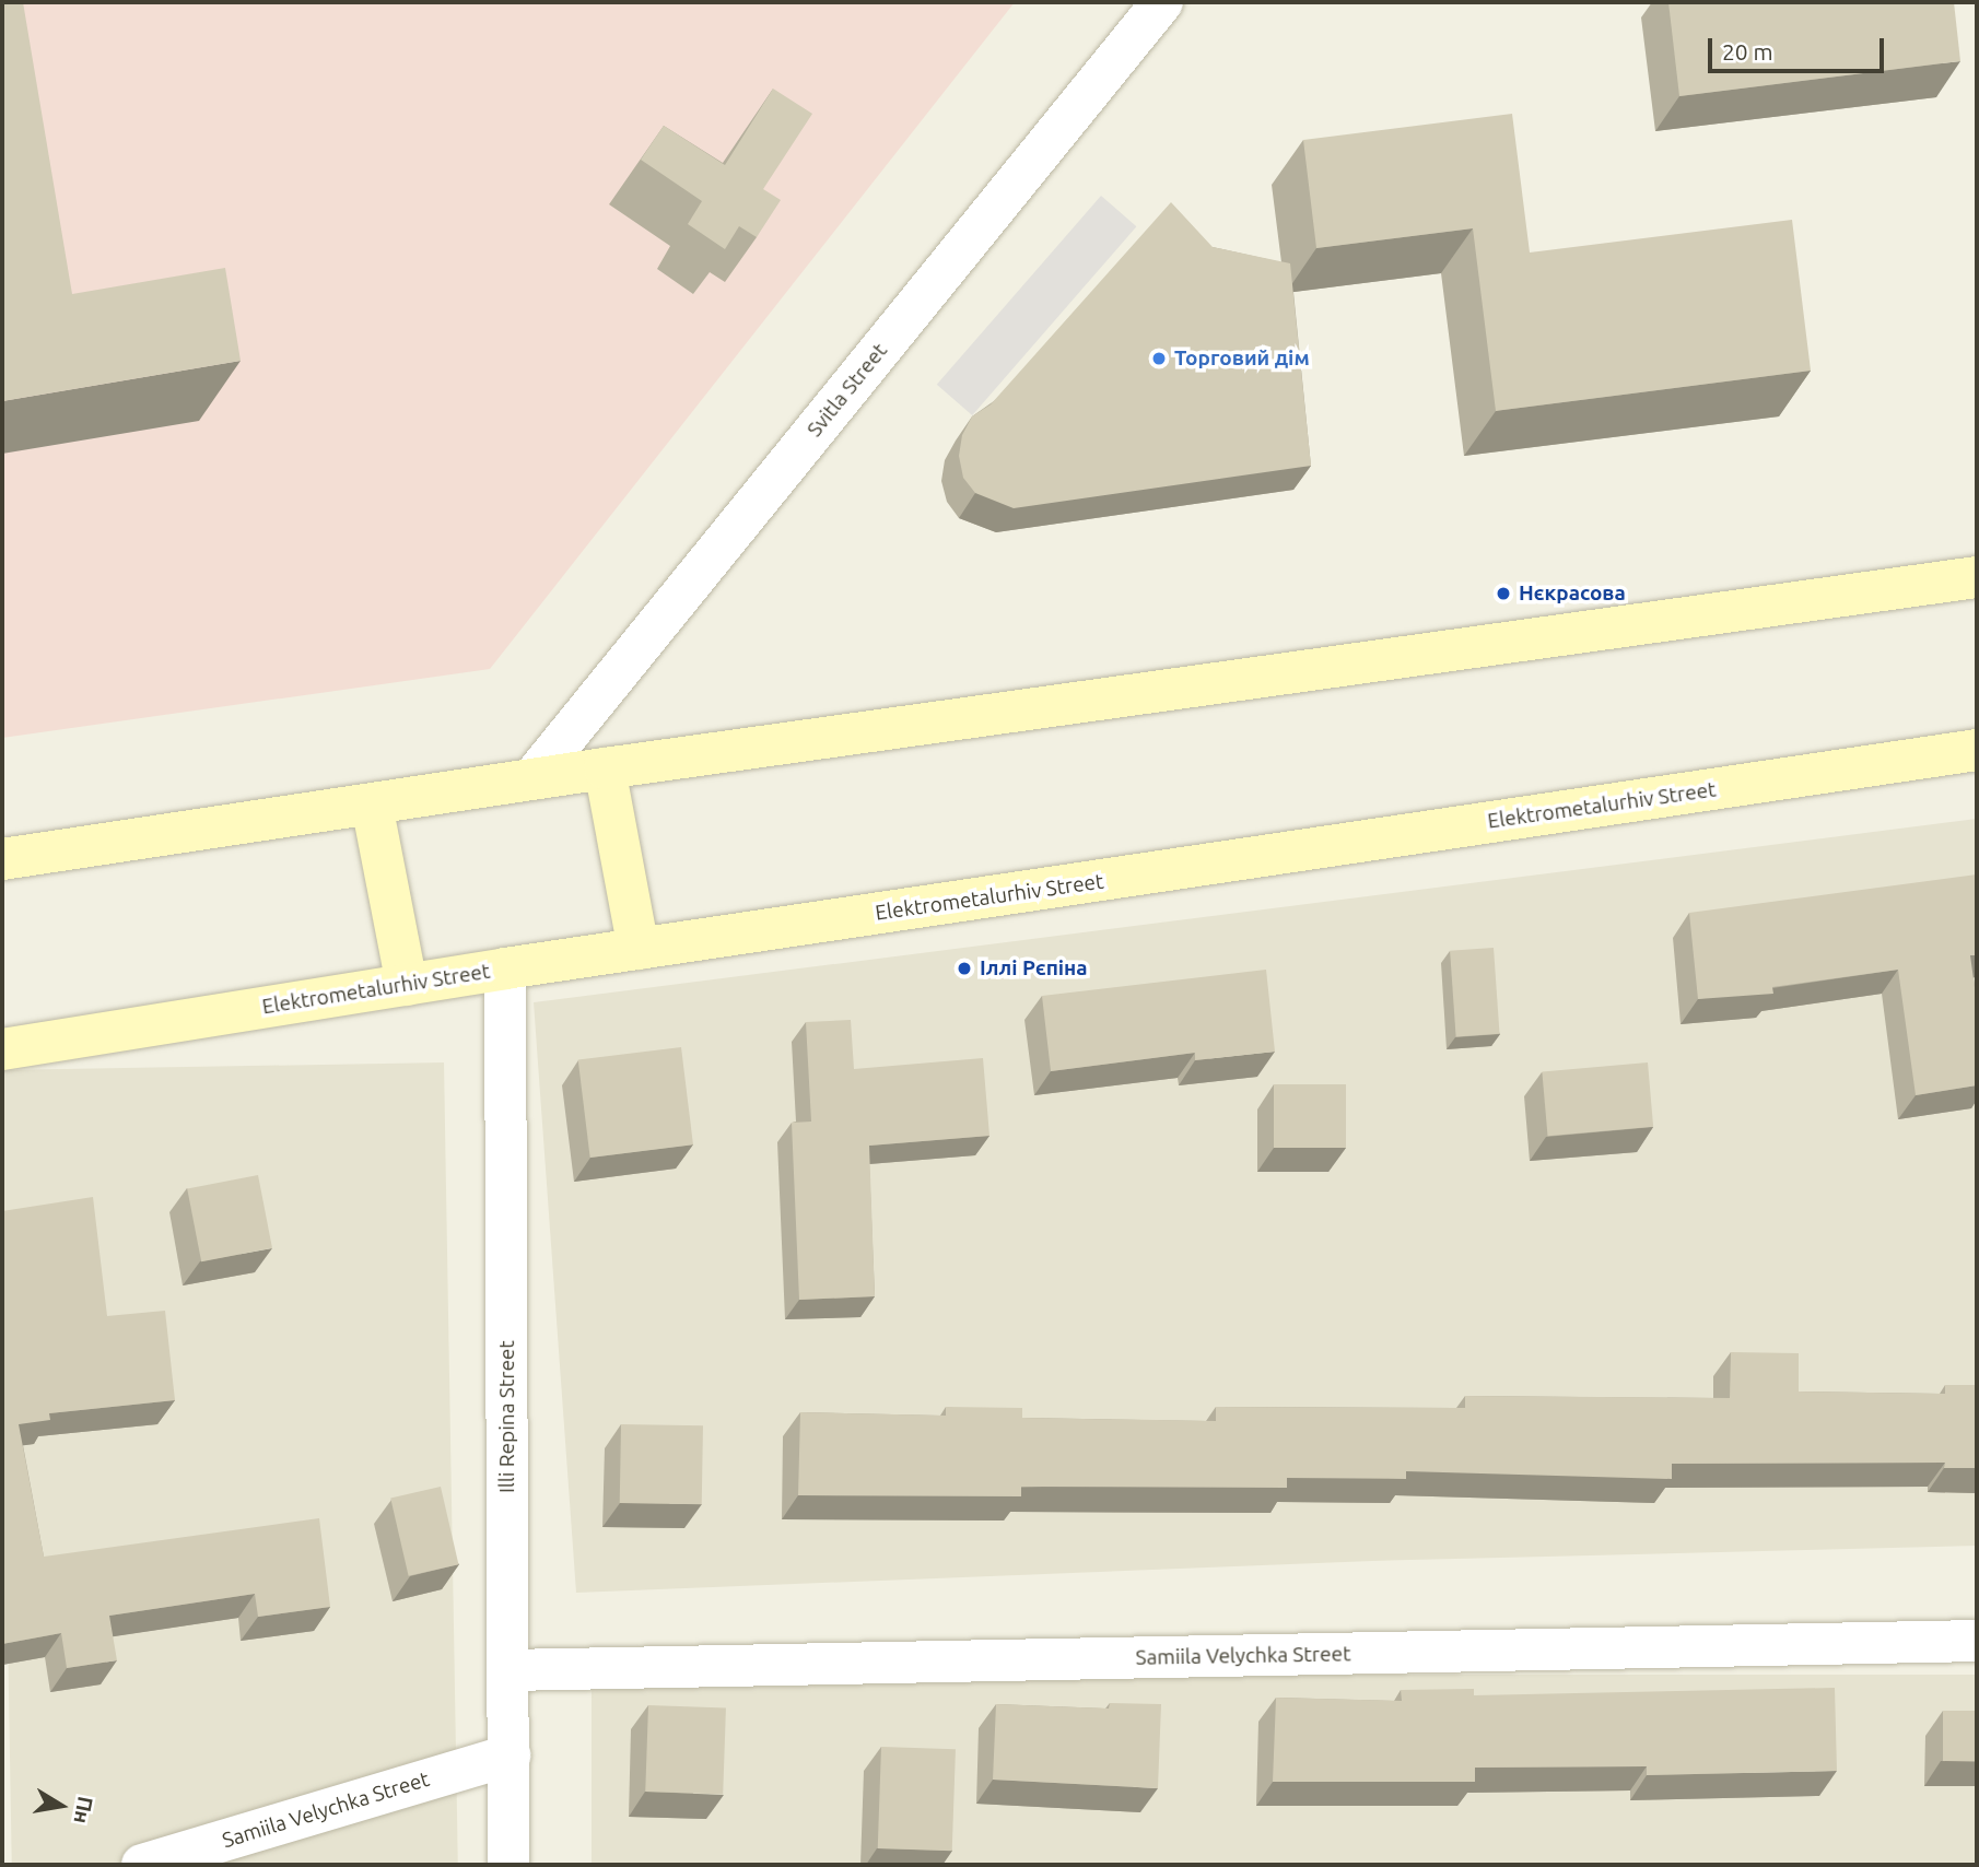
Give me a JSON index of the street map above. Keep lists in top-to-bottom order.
{
  "streets": {
    "main road": ["Elektrometalurhiv Street"],
    "street": ["Svitla Street", "Illi Repina Street", "Samiila Velychka Street"]
  },
  "crossings": [
    ["Elektrometalurhiv Street", "Illi Repina Street"],
    ["Illi Repina Street", "Samiila Velychka Street"]
  ],
  "places": ["Торговий дім", "Нєкрасова", "Іллі Рєпіна"],
  "scale_bar": "20 m",
  "north": "right"
}
